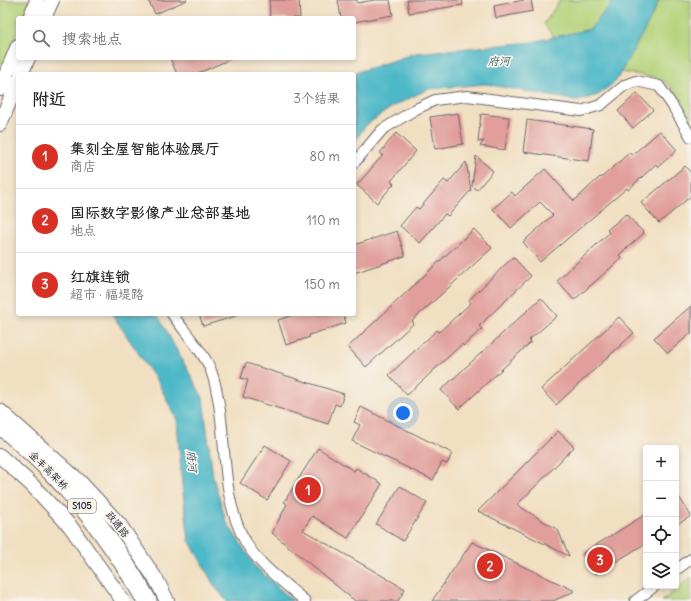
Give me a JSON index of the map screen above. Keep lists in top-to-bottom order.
{
  "streets": {
    "highway": ["金丰高架桥", "S105"],
    "main road": ["政通路"]
  },
  "water": ["府河"],
  "page": {
    "search": "搜索地点",
    "heading": ["附近", "3个结果"],
    "list": [
      {
        "mark": "1",
        "name": "集刻全屋智能体验展厅",
        "note": "商店",
        "value": "80 m"
      },
      {
        "mark": "2",
        "name": "国际数字影像产业总部基地",
        "note": "地点",
        "value": "110 m"
      },
      {
        "mark": "3",
        "name": "红旗连锁",
        "note": "超市 · 福堤路",
        "value": "150 m"
      }
    ],
    "map_buttons": ["+", "−"],
    "pins": ["1", "3", "2"]
  }
}
